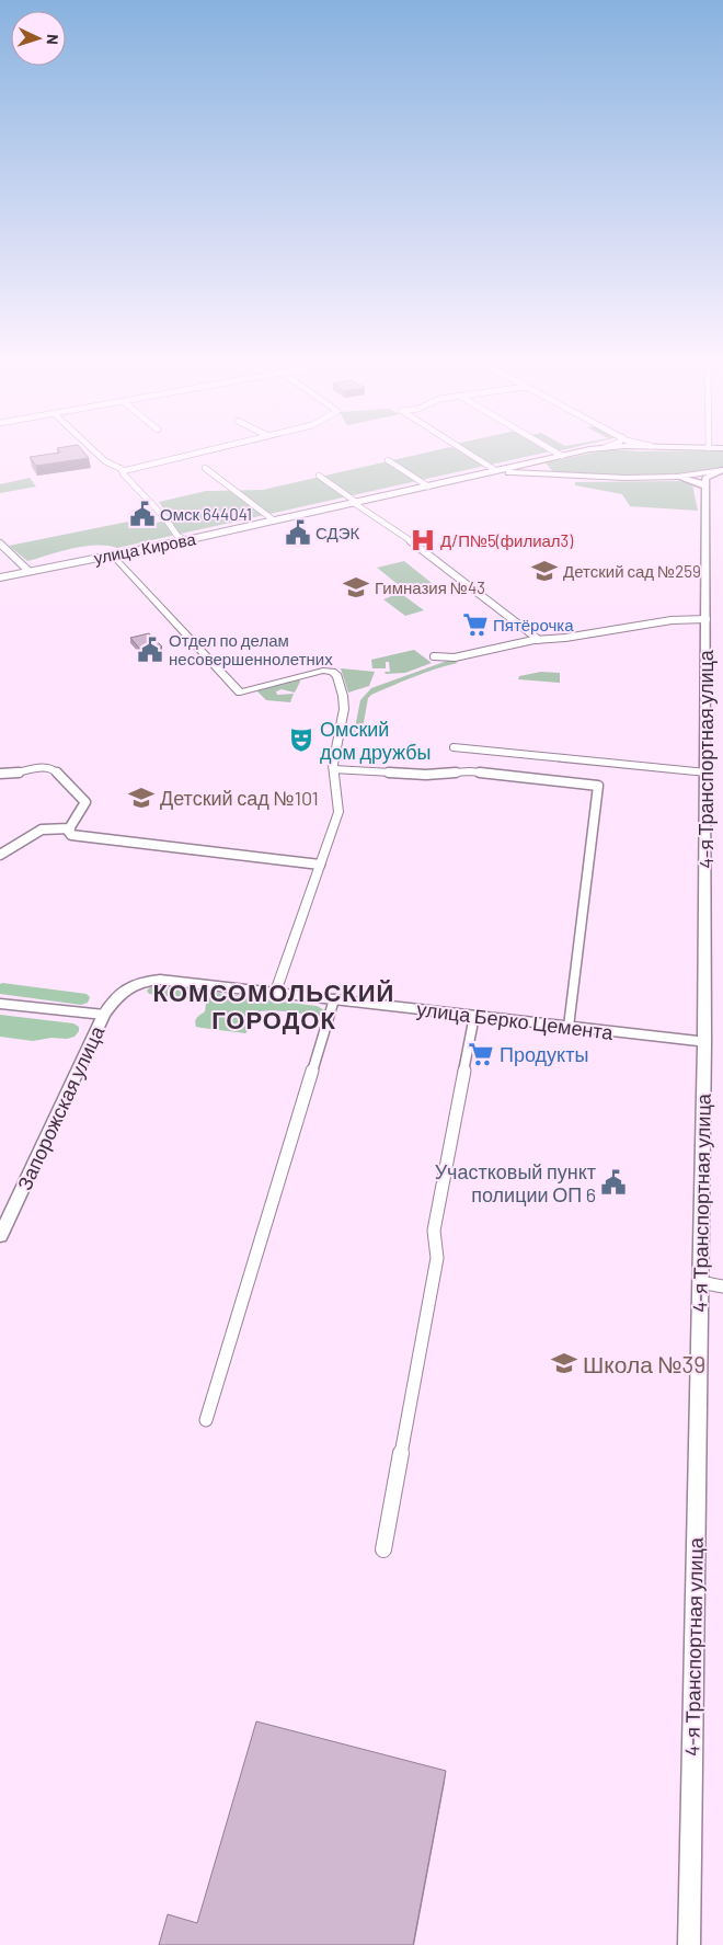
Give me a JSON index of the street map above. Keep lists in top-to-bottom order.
{
  "streets": {
    "main road": [
      "улица Кирова",
      "4-я Транспортная улица",
      "улица Берко Цемента",
      "Запорожская улица"
    ]
  },
  "crossings": [
    ["4-я Транспортная улица", "улица Берко Цемента"],
    ["улица Берко Цемента", "Запорожская улица"]
  ],
  "districts": ["КОМСОМОЛЬСКИЙ ГОРОДОК"],
  "places": {
    "public building": [
      "Омск 644041",
      "СДЭК",
      "Отдел по делам несовершеннолетних",
      "Участковый пункт полиции ОП 6"
    ],
    "hospital": ["Д/П№5(филиал3)"],
    "school or university": [
      "Детский сад №259",
      "Гимназия №43",
      "Детский сад №101",
      "Школа №39"
    ],
    "supermarket": ["Пятёрочка", "Продукты"],
    "theatre": ["Омский дом дружбы"]
  },
  "north": "right"
}
